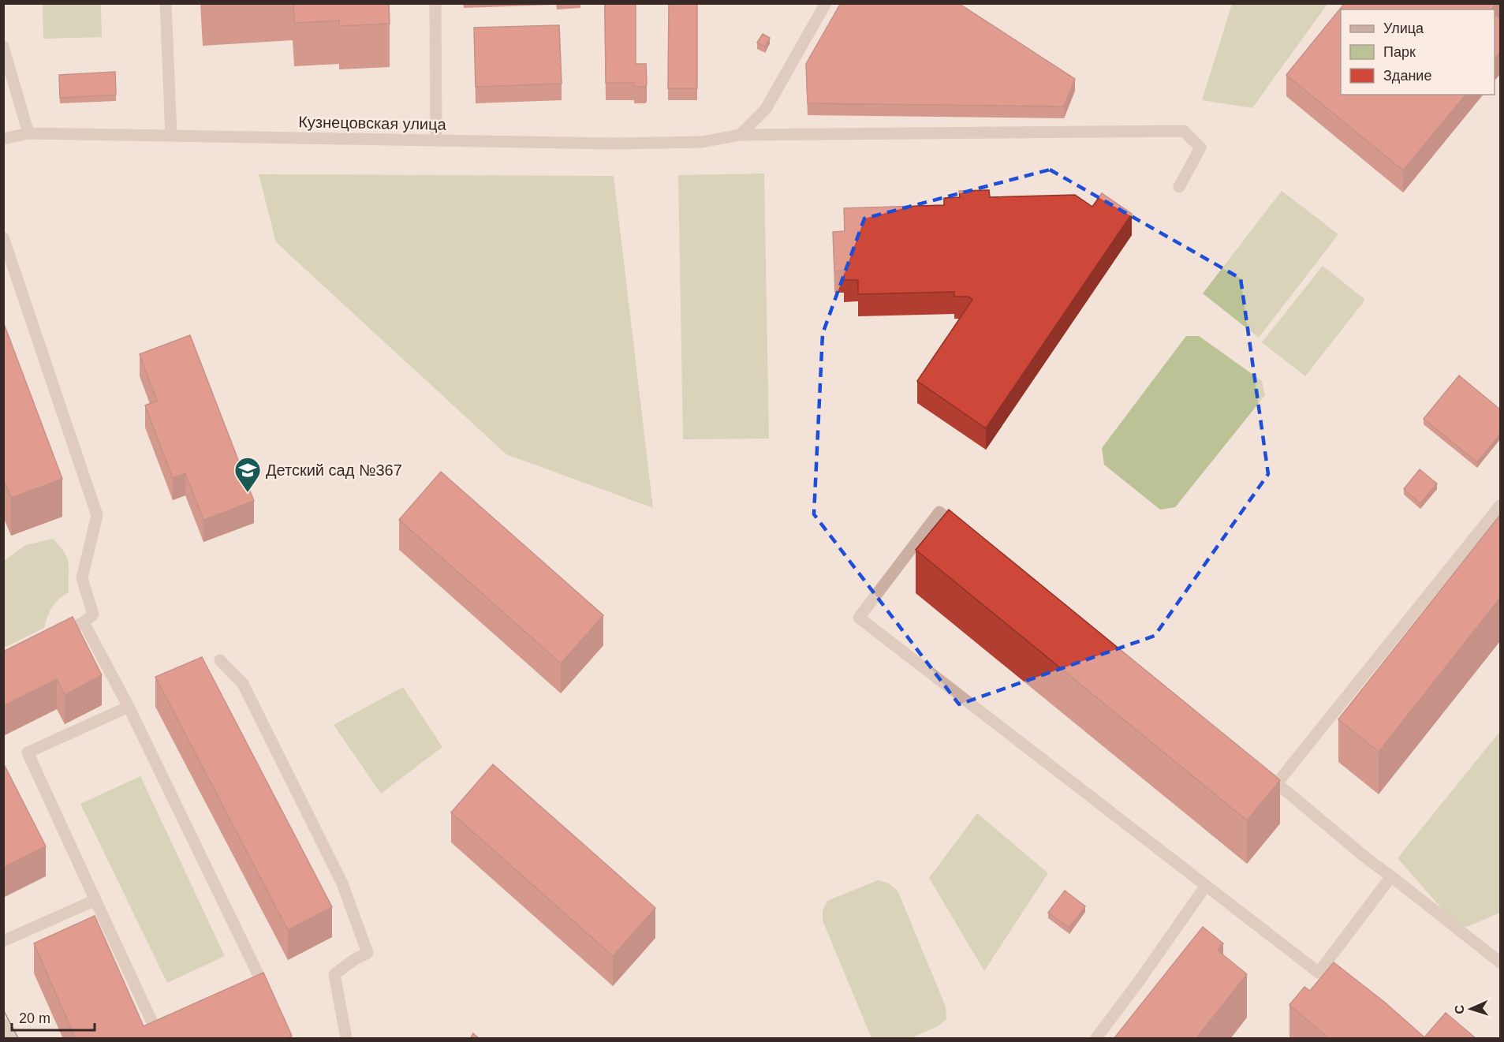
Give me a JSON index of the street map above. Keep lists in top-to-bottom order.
{
  "streets": {
    "street": ["Кузнецовская улица"]
  },
  "places": {
    "school or university": ["Детский сад №367"]
  },
  "legend": ["Улица", "Парк", "Здание"],
  "scale_bar": "20 m",
  "north": "left"
}
